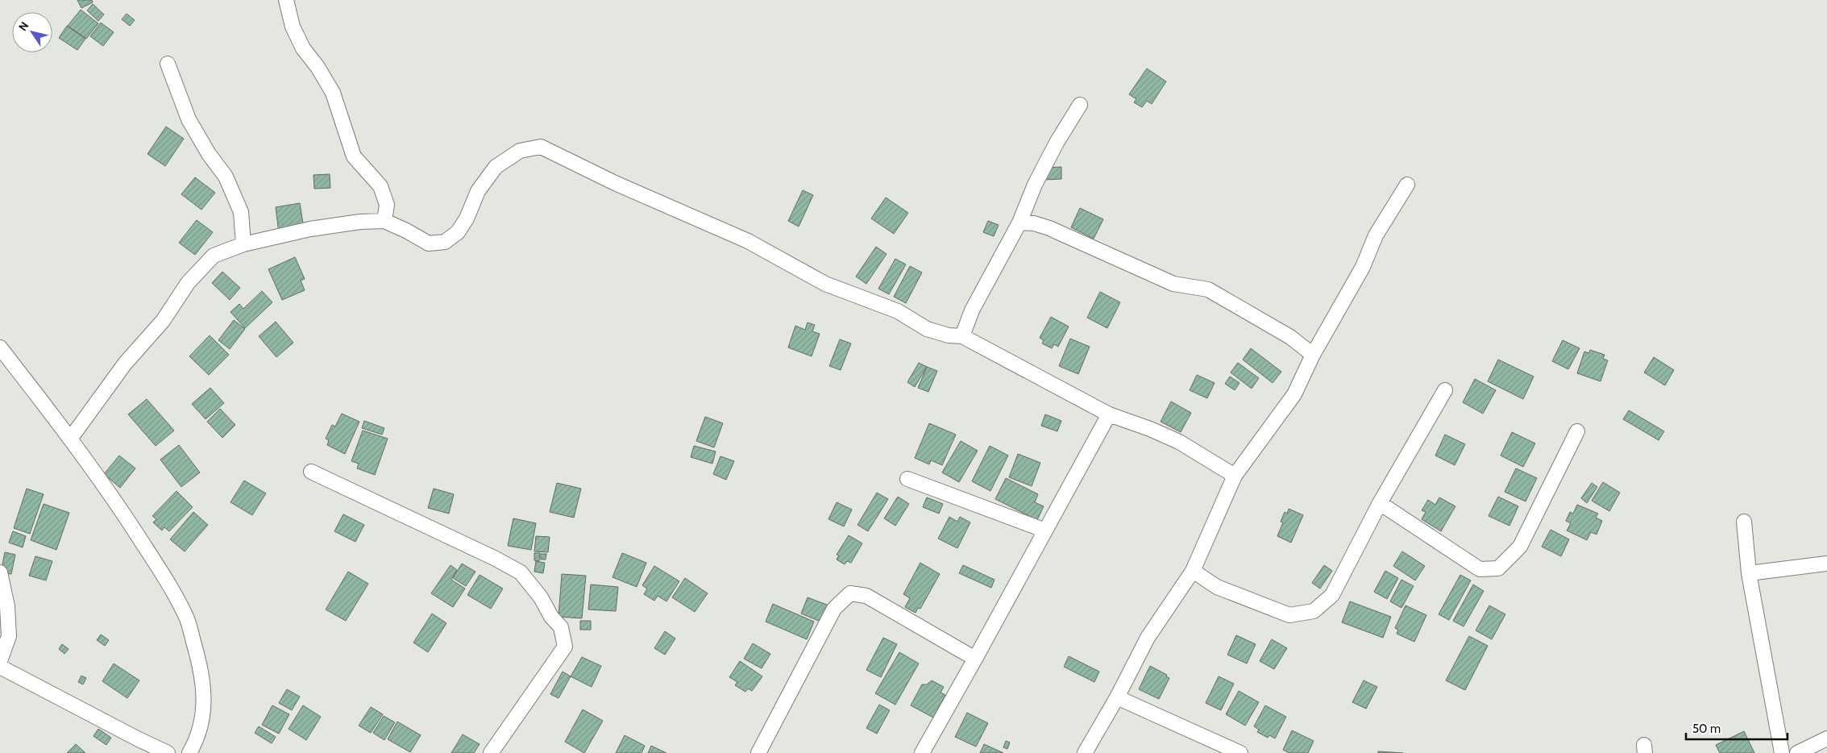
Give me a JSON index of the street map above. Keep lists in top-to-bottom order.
{
  "scale_bar": "50 m",
  "north": "top left"
}
